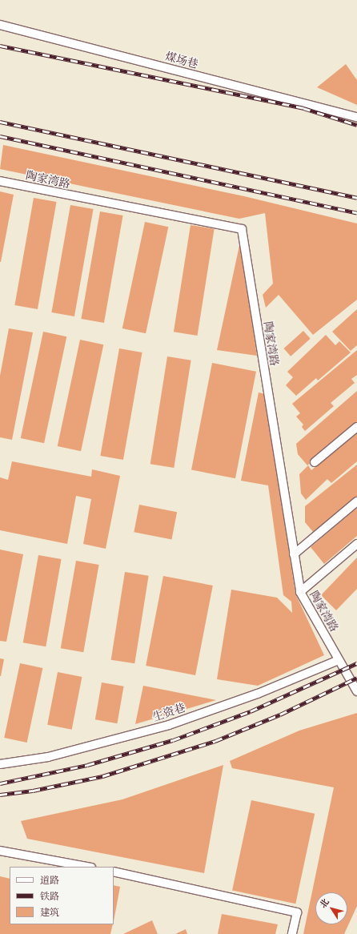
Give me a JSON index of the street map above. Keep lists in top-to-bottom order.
{
  "streets": {
    "street": ["煤场巷", "陶家湾路", "生资巷"]
  },
  "crossings": [
    ["陶家湾路", "生资巷"]
  ],
  "legend": ["道路", "铁路", "建筑"],
  "north": "top left"
}
